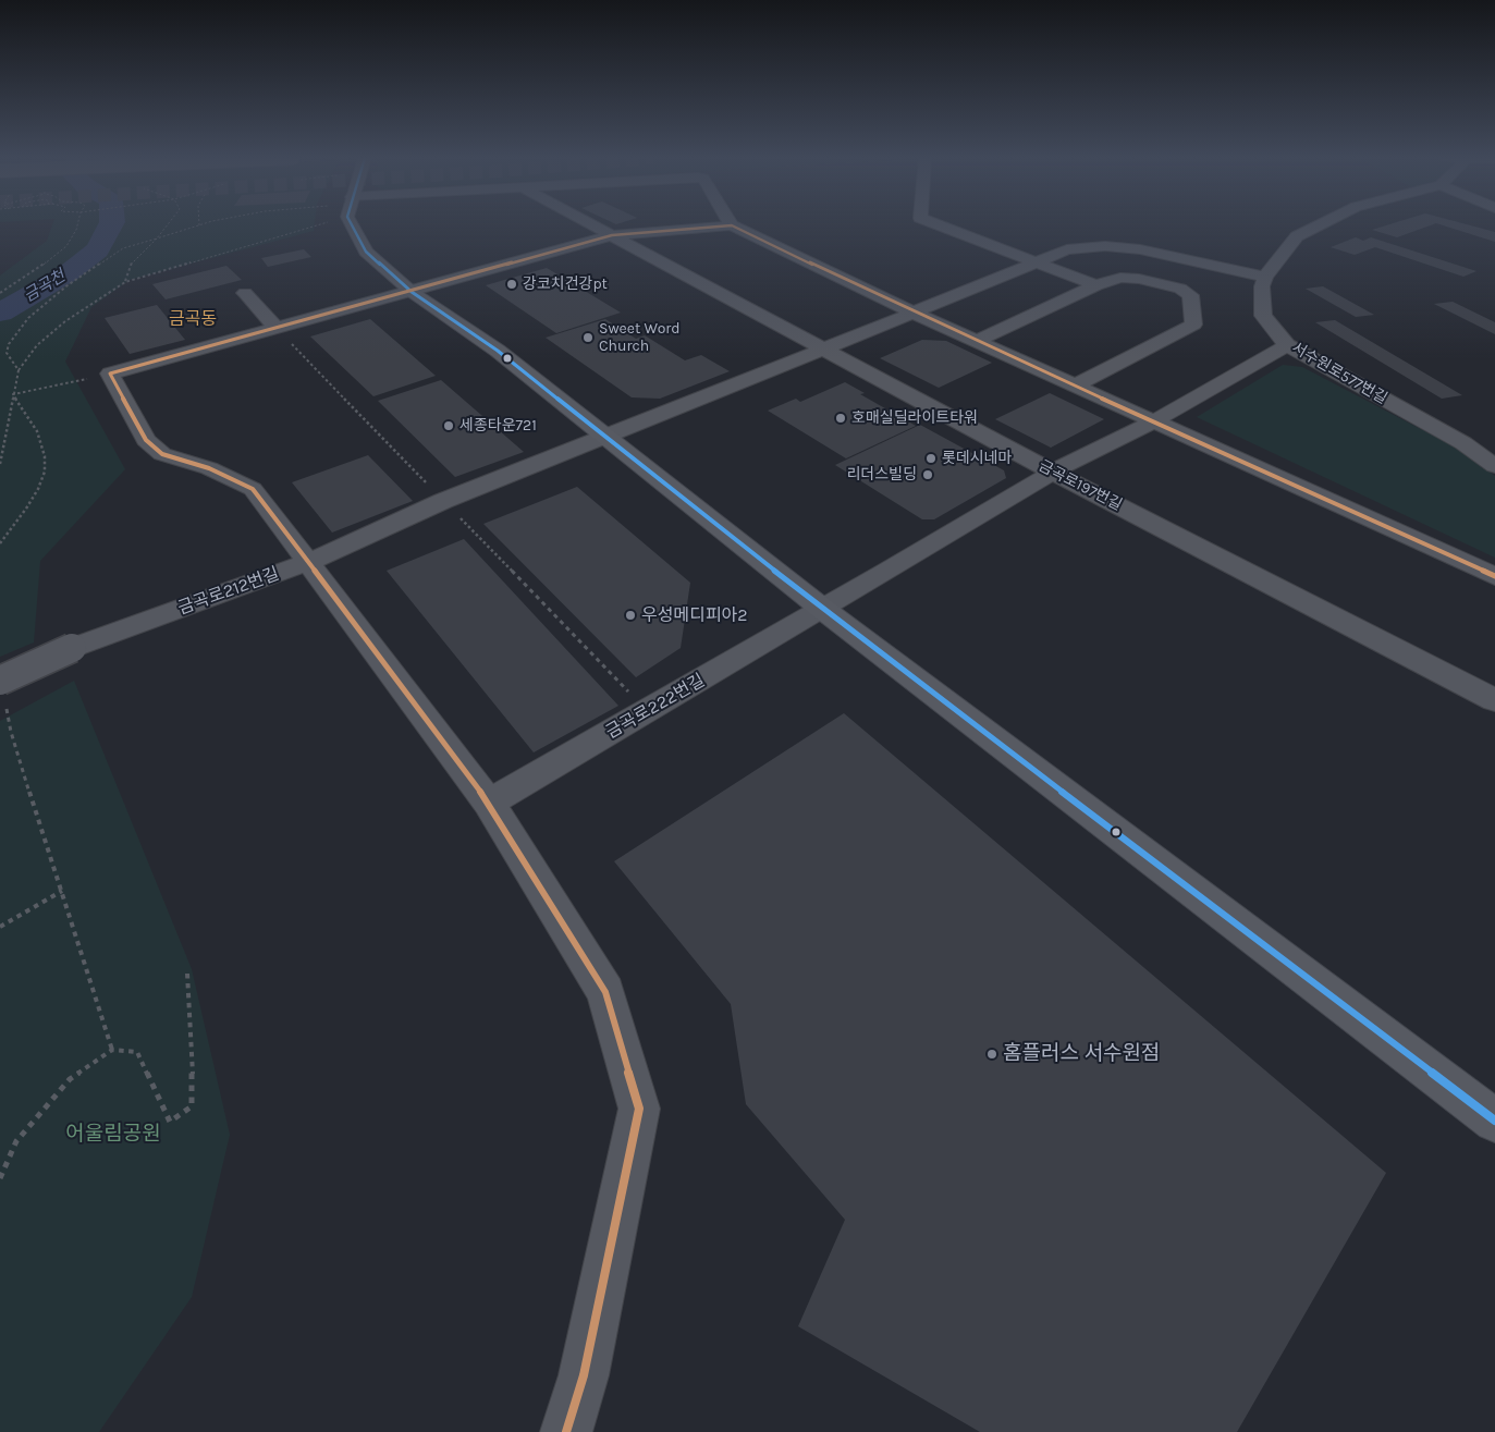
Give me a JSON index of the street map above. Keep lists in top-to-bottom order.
{
  "streets": {
    "street": [
      "서수원로577번길",
      "금곡로197번길",
      "금곡로212번길",
      "금곡로222번길"
    ]
  },
  "crossings": [
    ["서수원로577번길", "금곡로212번길"],
    ["서수원로577번길", "금곡로222번길"],
    ["금곡로197번길", "금곡로212번길"],
    ["금곡로197번길", "금곡로222번길"]
  ],
  "districts": ["금곡동"],
  "water": ["금곡천"],
  "parks": ["어울림공원"],
  "places": [
    "강코치건강pt",
    "Sweet Word Church",
    "호매실딜라이트타워",
    "세종타운721",
    "롯데시네마",
    "리더스빌딩",
    "우성메디피아2",
    "홈플러스 서수원점"
  ]
}
